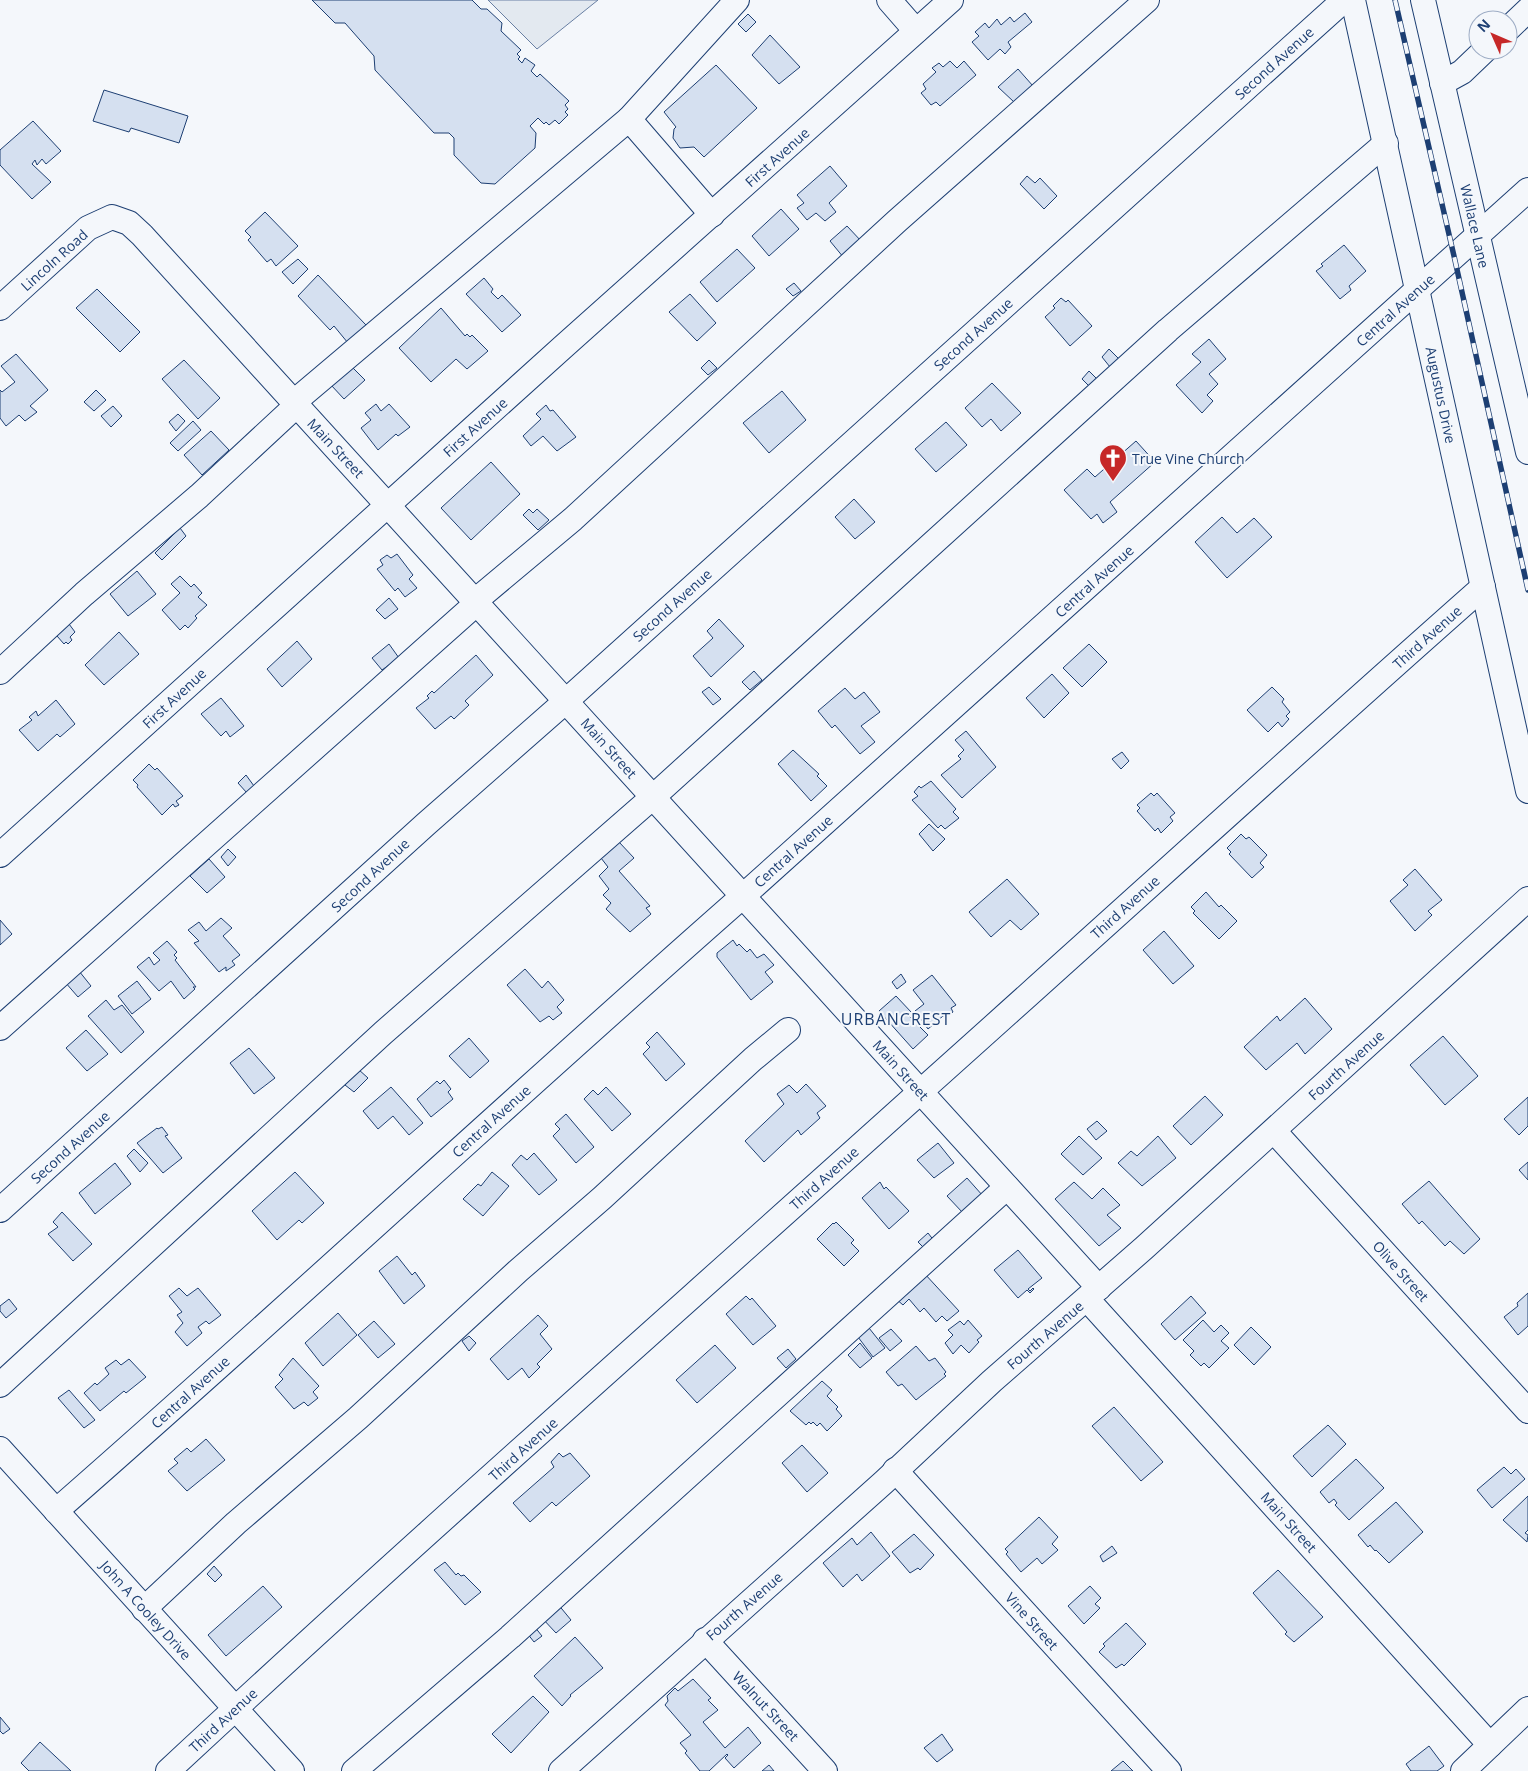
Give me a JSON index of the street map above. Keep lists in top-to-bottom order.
{
  "streets": {
    "street": [
      "Second Avenue",
      "First Avenue",
      "Wallace Lane",
      "Lincoln Road",
      "Central Avenue",
      "Augustus Drive",
      "Main Street",
      "Third Avenue",
      "Fourth Avenue",
      "Olive Street",
      "John A Cooley Drive",
      "Vine Street",
      "Walnut Street"
    ]
  },
  "crossings": [
    ["Second Avenue", "Main Street"],
    ["First Avenue", "Main Street"],
    ["Wallace Lane", "Central Avenue"],
    ["Lincoln Road", "Main Street"],
    ["Central Avenue", "Augustus Drive"],
    ["Central Avenue", "Main Street"],
    ["Central Avenue", "John A Cooley Drive"],
    ["Augustus Drive", "Third Avenue"],
    ["Main Street", "Third Avenue"],
    ["Main Street", "Fourth Avenue"],
    ["Third Avenue", "John A Cooley Drive"],
    ["Fourth Avenue", "Olive Street"],
    ["Fourth Avenue", "Vine Street"],
    ["Fourth Avenue", "Walnut Street"]
  ],
  "districts": ["URBANCREST"],
  "places": {
    "church": ["True Vine Church"]
  },
  "north": "top left"
}
